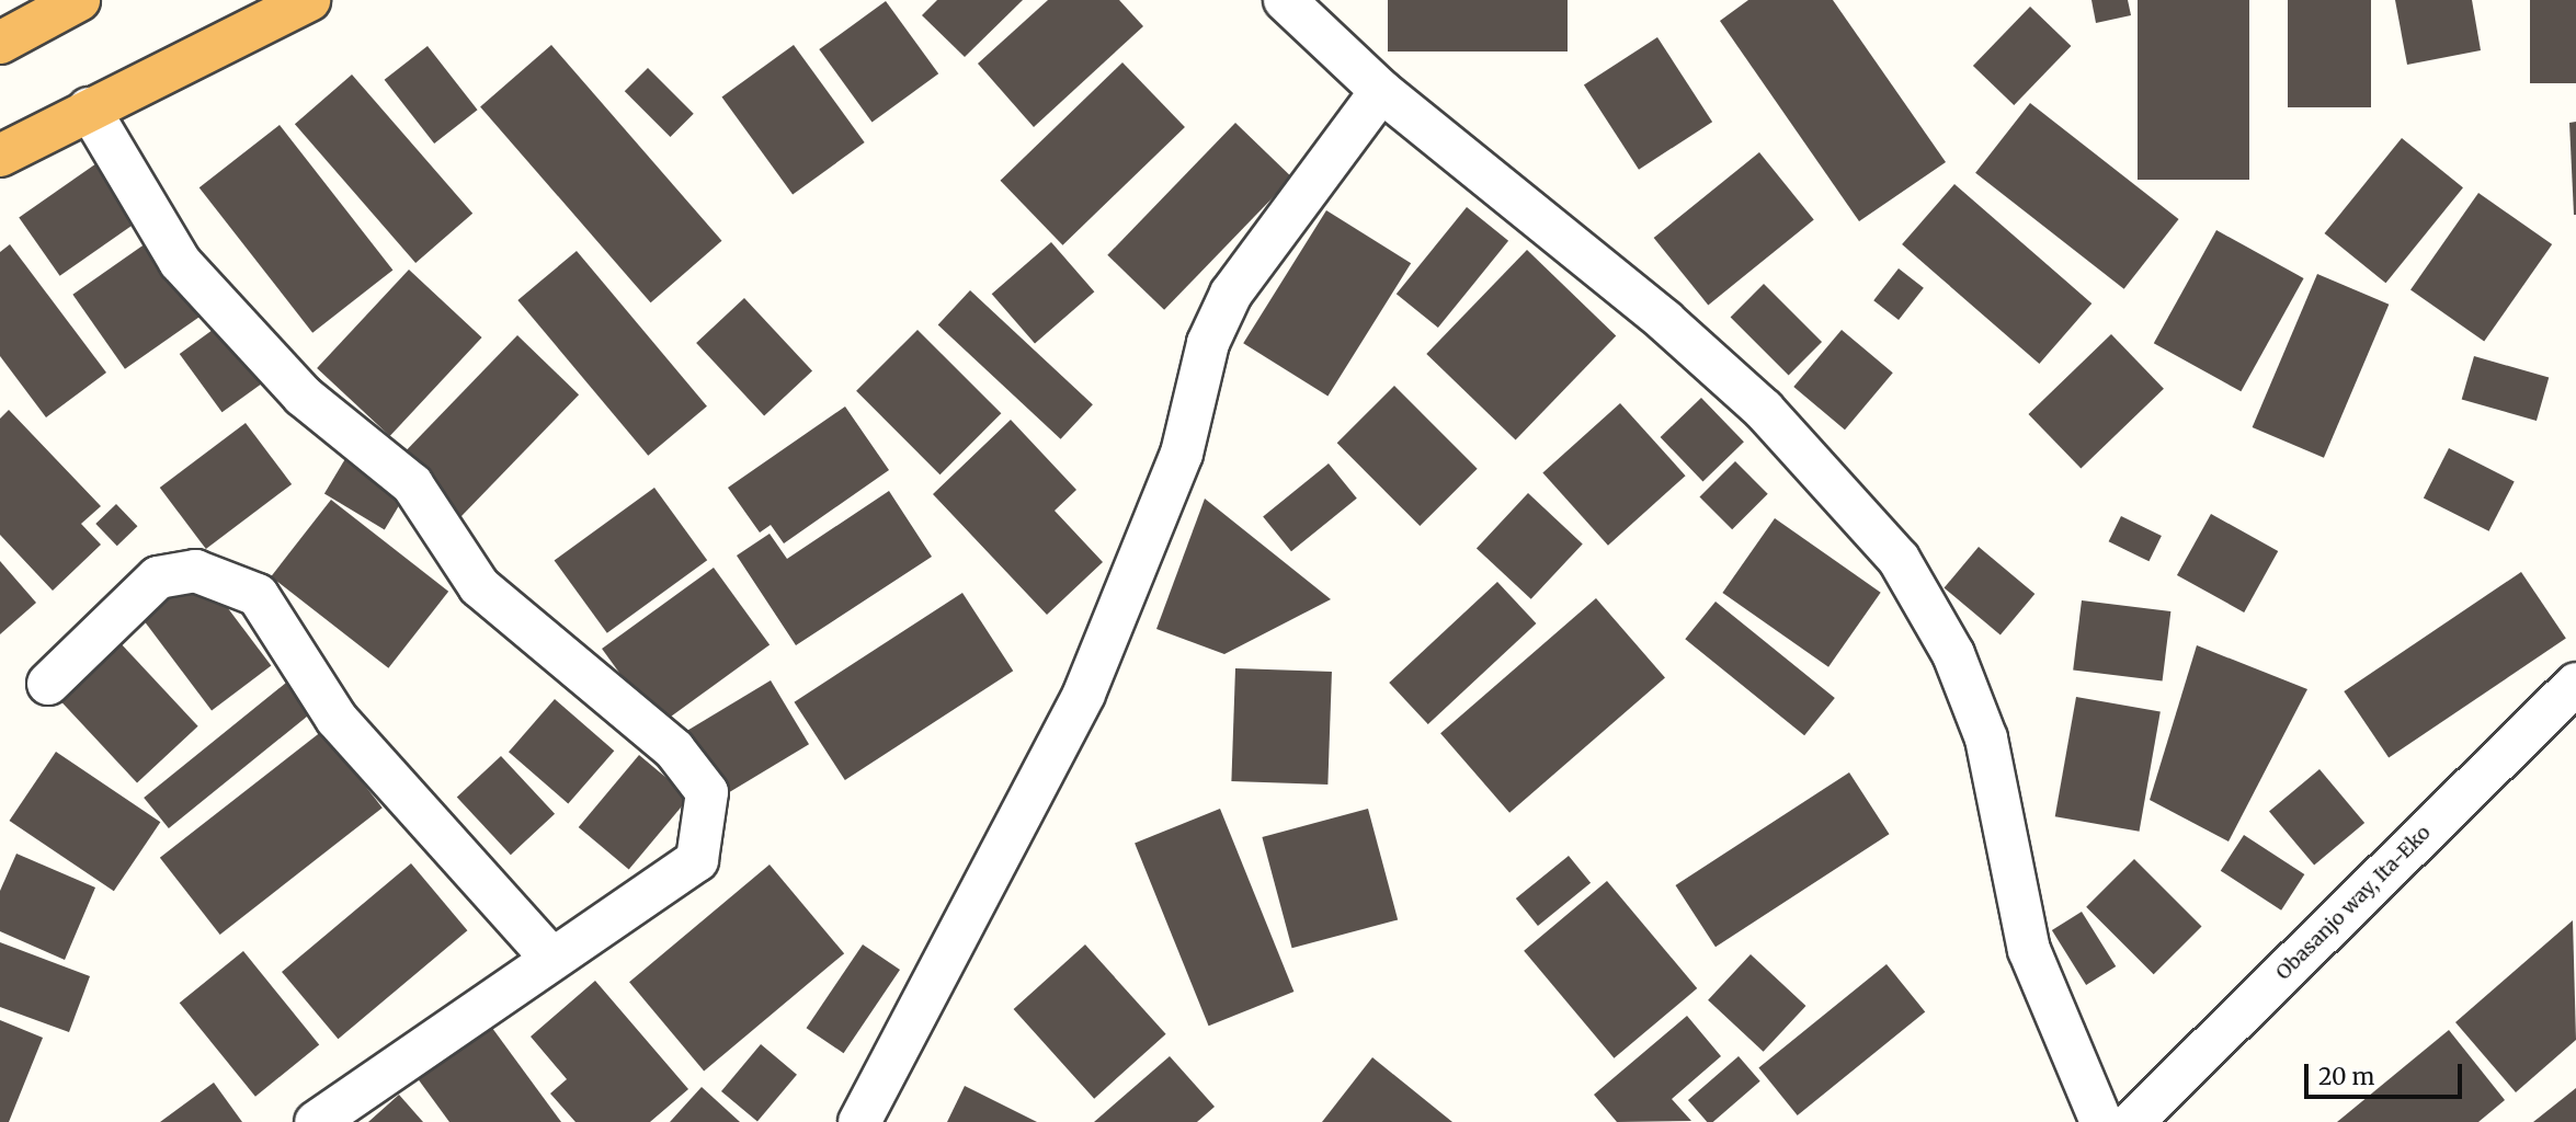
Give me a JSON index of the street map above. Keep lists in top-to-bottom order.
{
  "streets": {
    "street": ["Obasanjo way, Ita-Eko"]
  },
  "scale_bar": "20 m"
}
